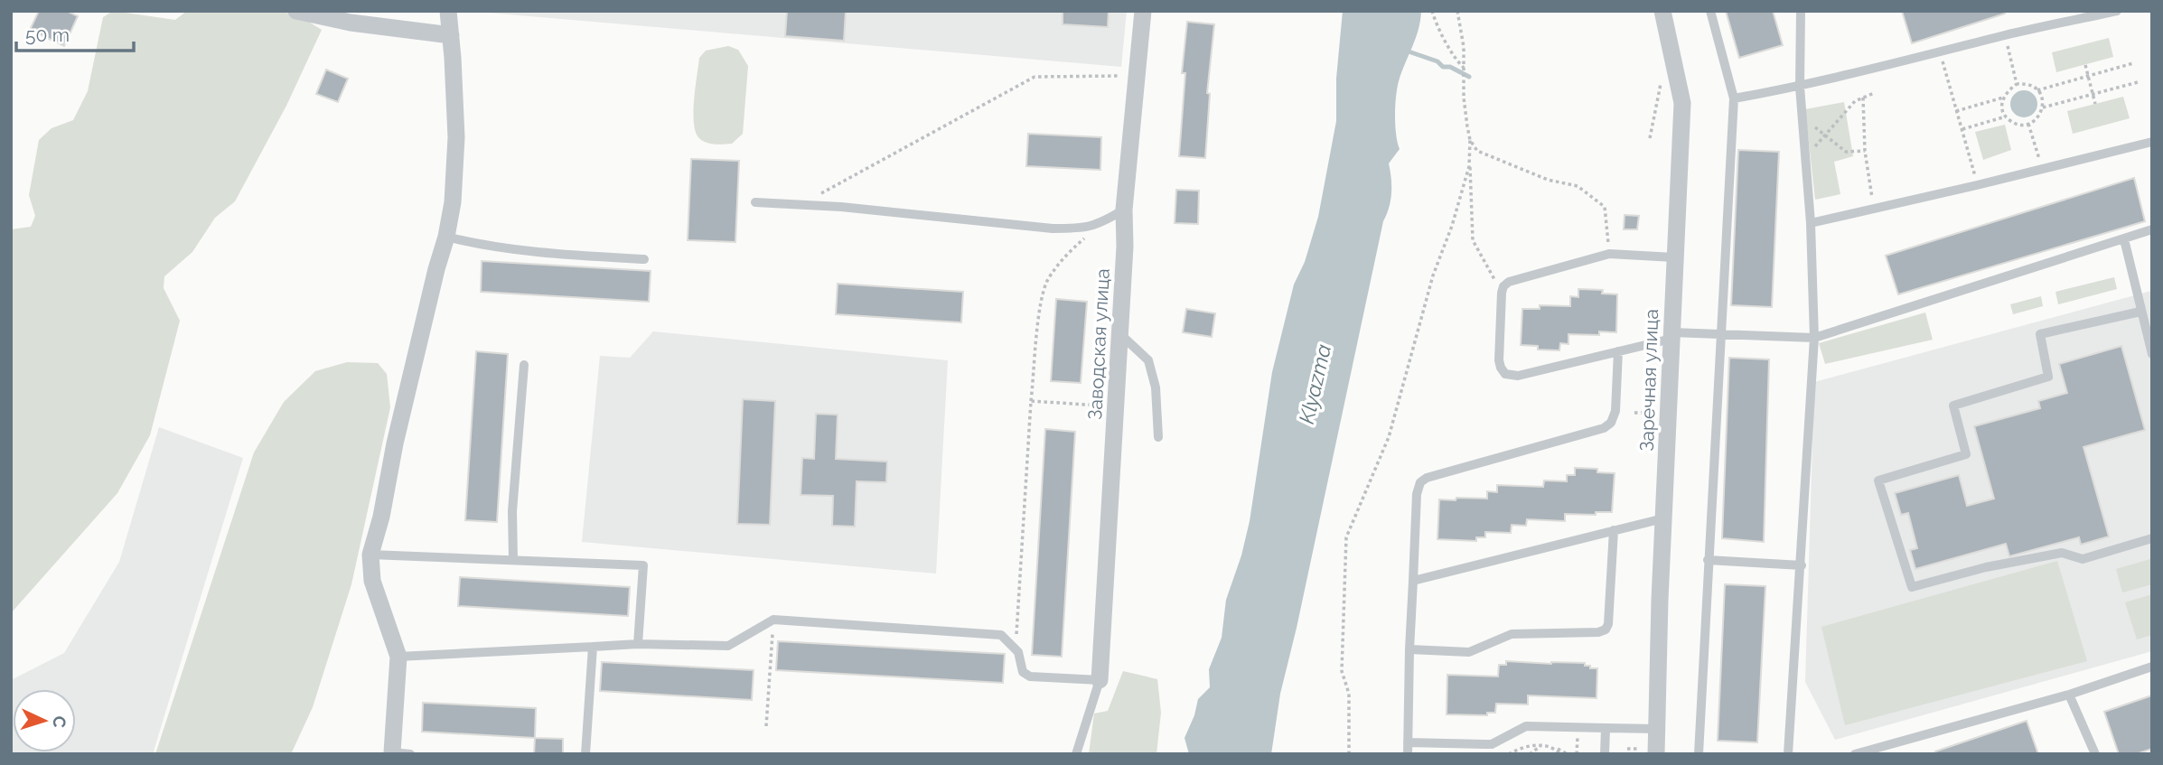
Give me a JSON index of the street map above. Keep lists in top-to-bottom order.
{
  "streets": {
    "street": ["Заводская улица", "Заречная улица"]
  },
  "water": ["Klyazma"],
  "scale_bar": "50 m",
  "north": "right"
}
